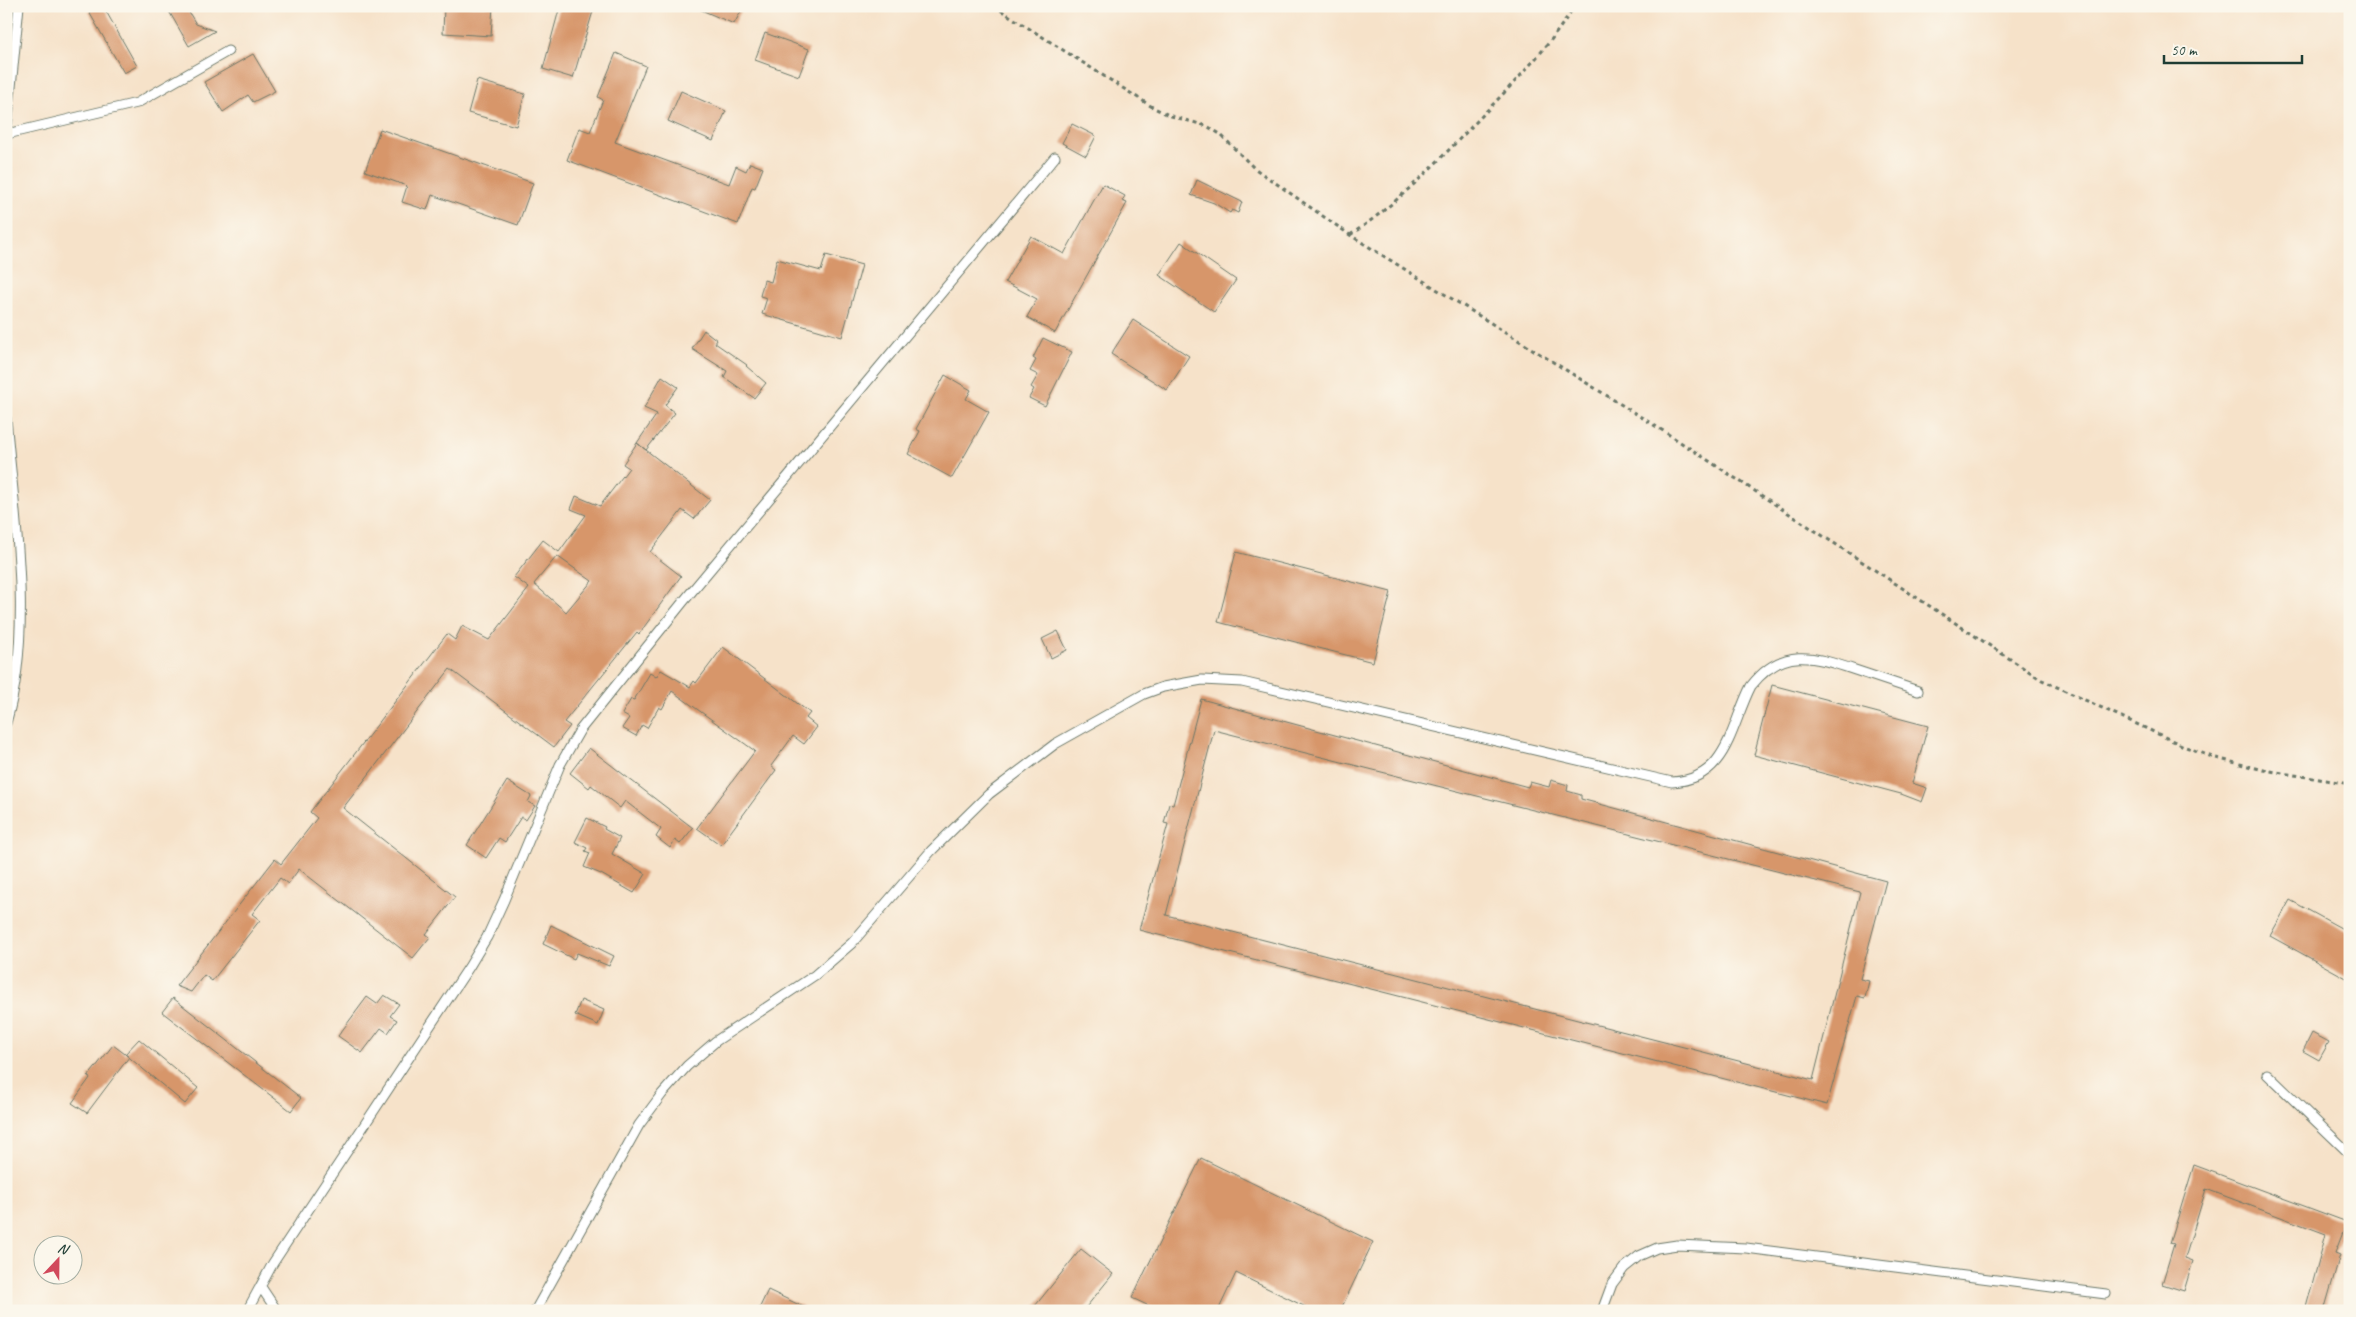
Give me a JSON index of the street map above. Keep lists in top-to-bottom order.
{
  "scale_bar": "50 m",
  "north": "top"
}
